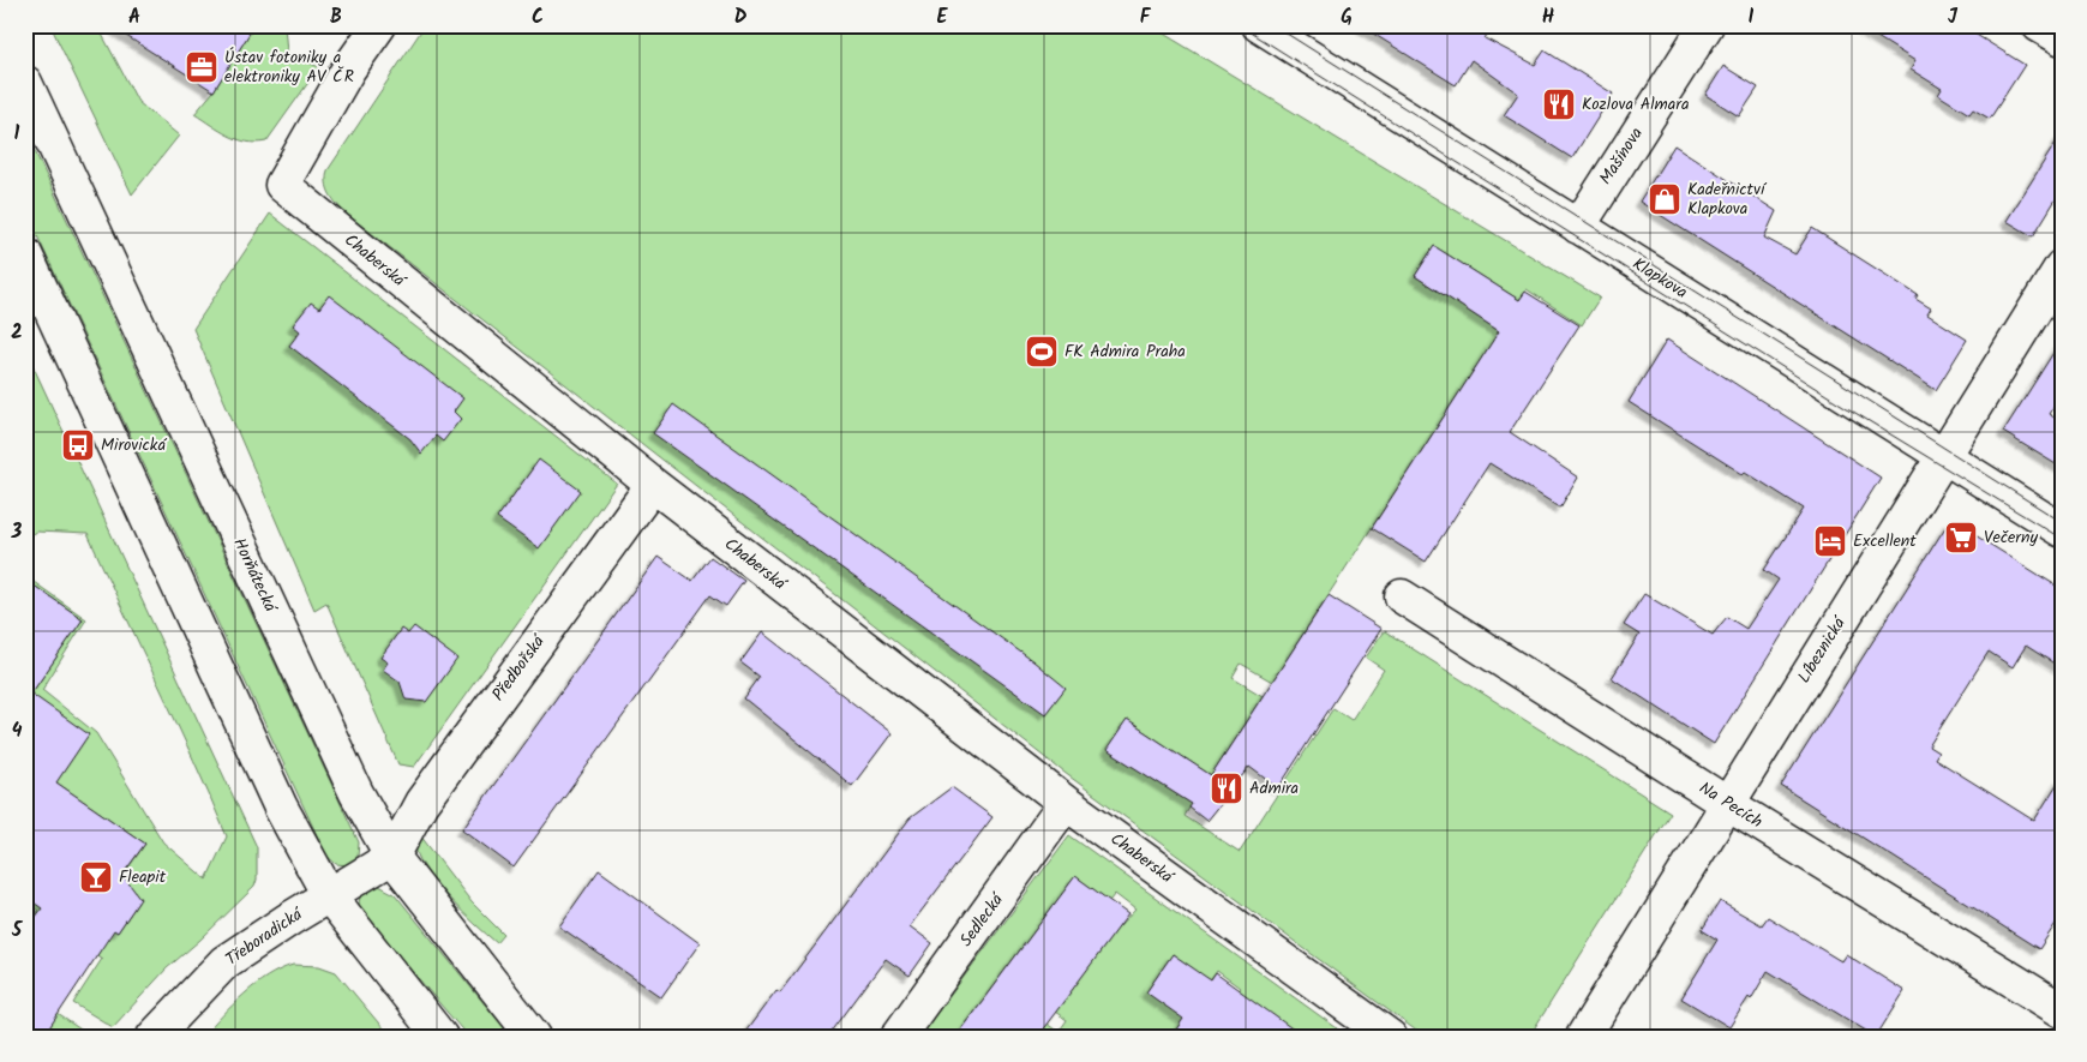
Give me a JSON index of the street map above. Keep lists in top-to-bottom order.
{
  "streets": {
    "street": [
      "Mašínova",
      "Chaberská",
      "Klapkova",
      "Horňátecká",
      "Líbeznická",
      "Předbořská",
      "Na Pecích",
      "Sedlecká",
      "Třeboradická"
    ]
  },
  "crossings": [
    ["Mašínova", "Klapkova"],
    ["Chaberská", "Předbořská"],
    ["Chaberská", "Sedlecká"],
    ["Klapkova", "Líbeznická"],
    ["Horňátecká", "Předbořská"],
    ["Horňátecká", "Třeboradická"],
    ["Líbeznická", "Na Pecích"],
    ["Předbořská", "Třeboradická"]
  ],
  "places": {
    "office": ["Ústav fotoniky a elektroniky AV ČR"],
    "restaurant": ["Kozlova Almara", "Admira"],
    "shop": ["Kadeřnictví Klapkova"],
    "sports": ["FK Admira Praha"],
    "bus stop": ["Mirovická"],
    "supermarket": ["Večerny"],
    "hotel": ["Excellent"],
    "bar": ["Fleapit"]
  },
  "grid": {
    "columns": [
      "A",
      "B",
      "C",
      "D",
      "E",
      "F",
      "G",
      "H",
      "I",
      "J"
    ],
    "rows": [
      "1",
      "2",
      "3",
      "4",
      "5"
    ]
  }
}
